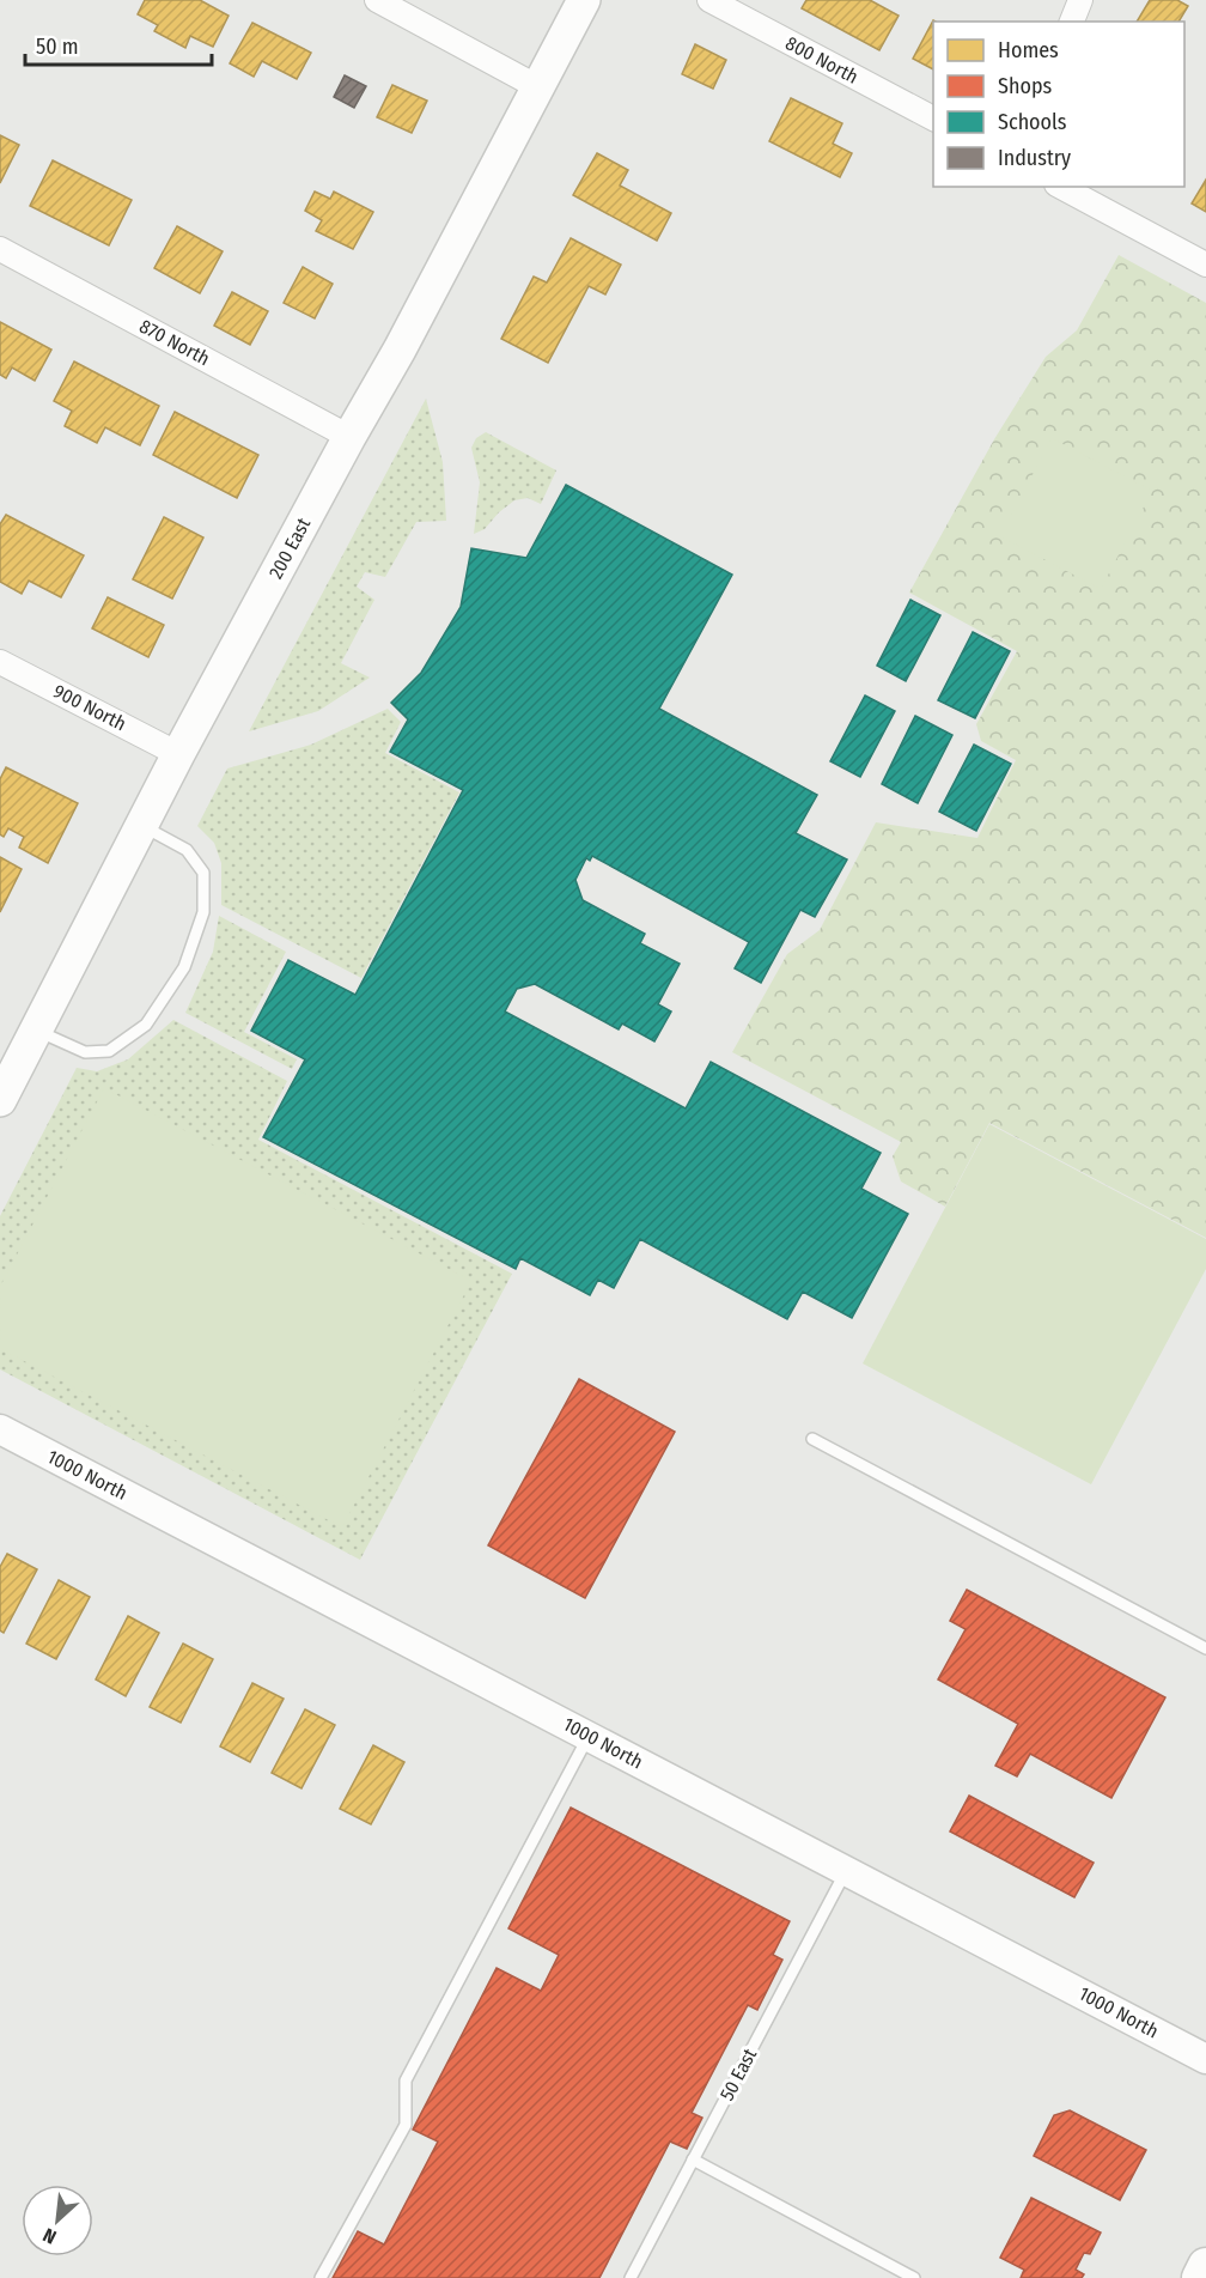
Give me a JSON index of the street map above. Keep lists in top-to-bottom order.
{
  "streets": {
    "main road": ["200 East"],
    "street": [
      "800 North",
      "870 North",
      "900 North",
      "1000 North"
    ],
    "lane": ["50 East"]
  },
  "crossings": [
    ["870 North", "200 East"],
    ["200 East", "900 North"],
    ["1000 North", "50 East"]
  ],
  "legend": [
    "Homes",
    "Shops",
    "Schools",
    "Industry"
  ],
  "scale_bar": "50 m",
  "north": "bottom left"
}
